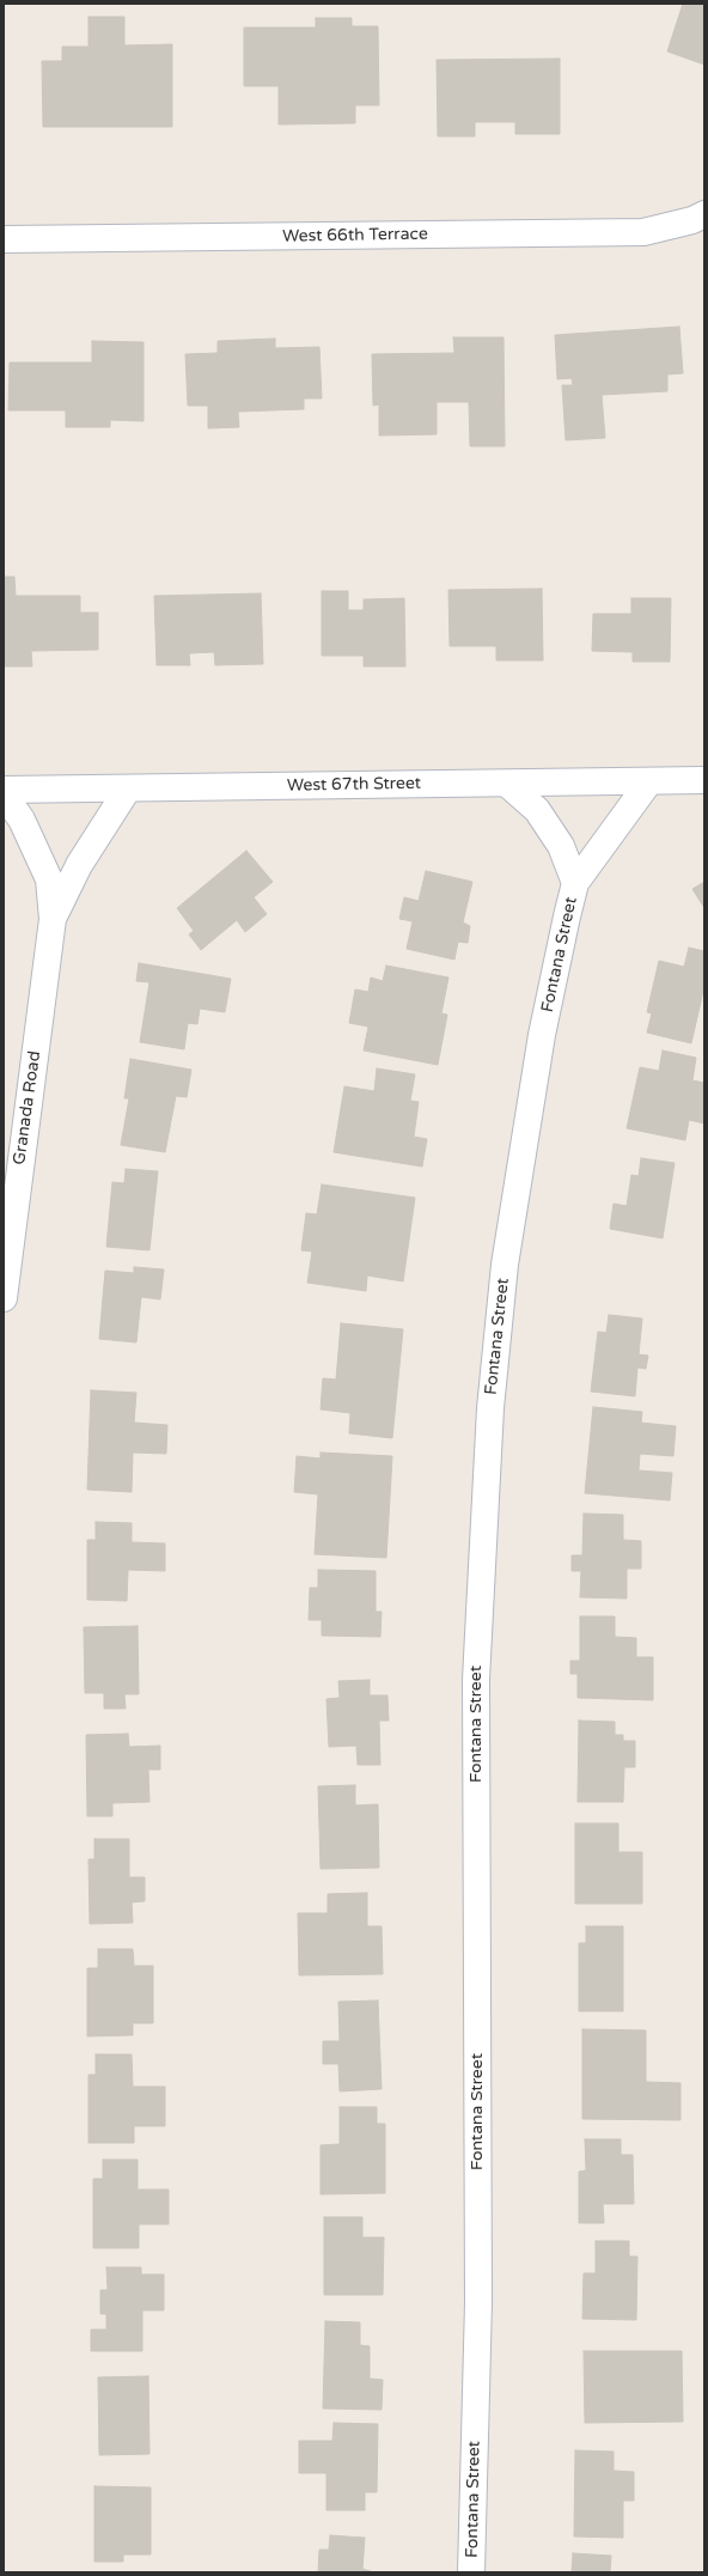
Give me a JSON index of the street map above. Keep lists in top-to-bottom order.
{
  "streets": {
    "street": [
      "West 66th Terrace",
      "West 67th Street",
      "Fontana Street",
      "Granada Road"
    ]
  },
  "crossings": [
    ["West 67th Street", "Fontana Street"],
    ["West 67th Street", "Granada Road"]
  ]
}
